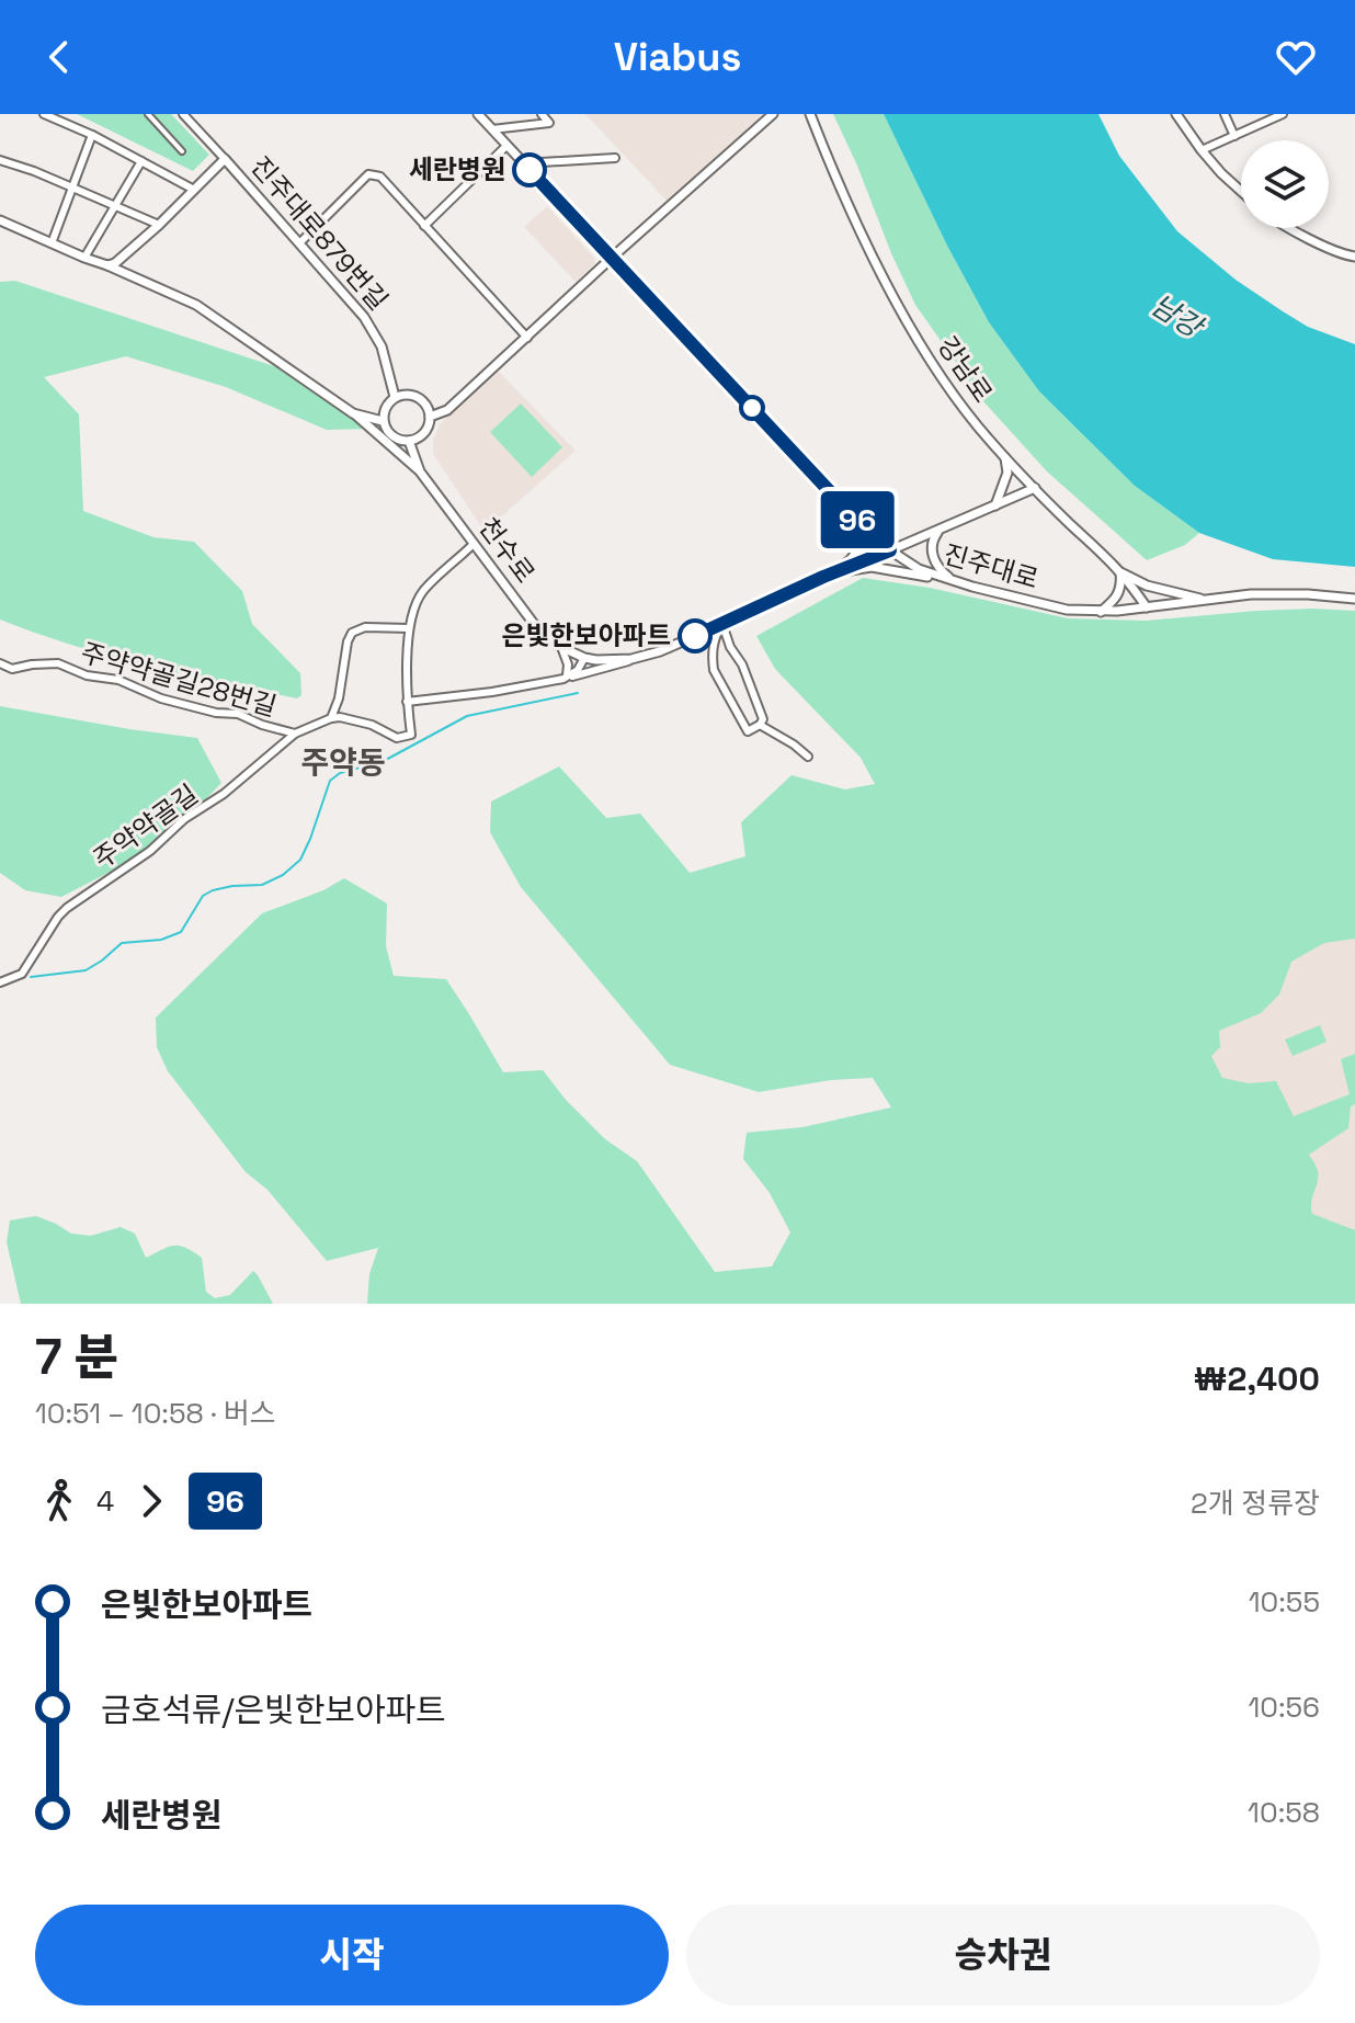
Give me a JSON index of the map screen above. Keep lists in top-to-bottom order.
{
  "streets": {
    "street": [
      "진주대로879번길",
      "강남로",
      "천수로",
      "진주대로",
      "주약약골길28번길",
      "주약약골길"
    ]
  },
  "crossings": [
    ["진주대로879번길", "천수로"],
    ["강남로", "천수로"],
    ["강남로", "진주대로"],
    ["천수로", "진주대로"],
    ["주약약골길28번길", "주약약골길"]
  ],
  "districts": ["주약동"],
  "water": ["남강"],
  "places": ["세란병원", "은빛한보아파트"],
  "lines": ["bus line 96"],
  "page": {
    "header": "Viabus",
    "on_map": "96",
    "heading": ["7 분", "10:51 – 10:58 · 버스", "₩2,400"],
    "legs": ["4", "96", "2개 정류장"],
    "list": [
      {
        "name": "은빛한보아파트",
        "value": "10:55"
      },
      {
        "name": "금호석류/은빛한보아파트",
        "value": "10:56"
      },
      {
        "name": "세란병원",
        "value": "10:58"
      }
    ],
    "buttons": ["시작", "승차권"]
  }
}
